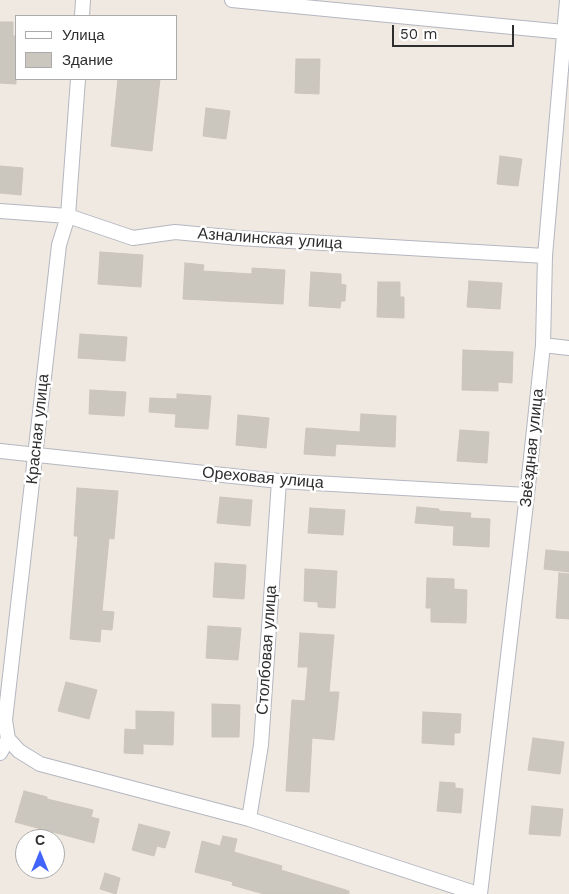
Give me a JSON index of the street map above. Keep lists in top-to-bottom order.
{
  "streets": {
    "street": [
      "Азналинская улица",
      "Красная улица",
      "Звёздная улица",
      "Ореховая улица",
      "Столбовая улица"
    ]
  },
  "crossings": [
    ["Азналинская улица", "Красная улица"],
    ["Азналинская улица", "Звёздная улица"],
    ["Красная улица", "Ореховая улица"],
    ["Звёздная улица", "Ореховая улица"],
    ["Ореховая улица", "Столбовая улица"]
  ],
  "legend": ["Улица", "Здание"],
  "scale_bar": "50 m",
  "north": "top"
}
